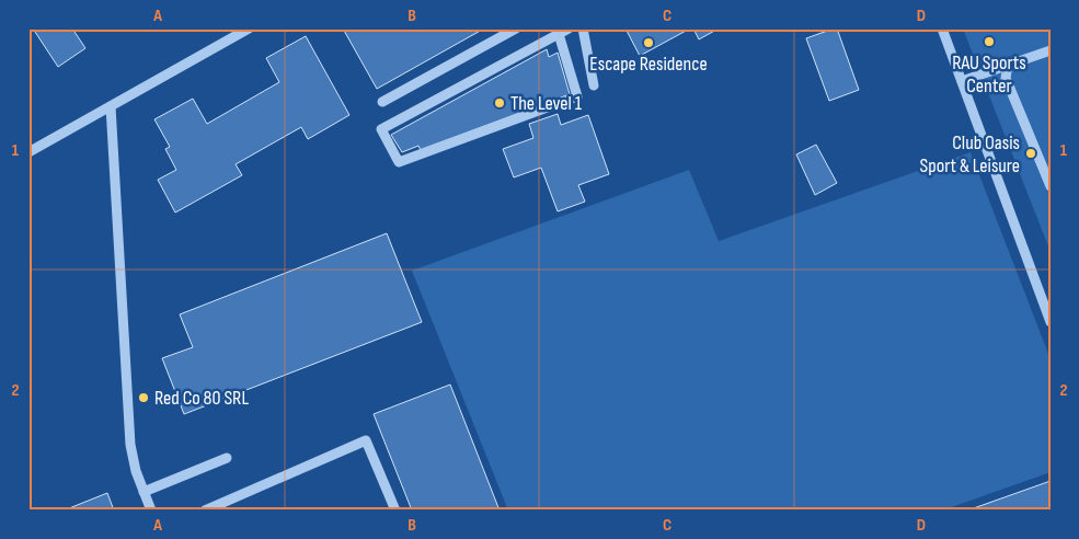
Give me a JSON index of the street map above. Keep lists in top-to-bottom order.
{
  "places": [
    "RAU Sports Center",
    "Escape Residence",
    "The Level 1",
    "Club Oasis Sport & Leisure",
    "Red Co 80 SRL"
  ],
  "grid": {
    "columns": [
      "A",
      "B",
      "C",
      "D"
    ],
    "rows": ["1", "2"]
  }
}
